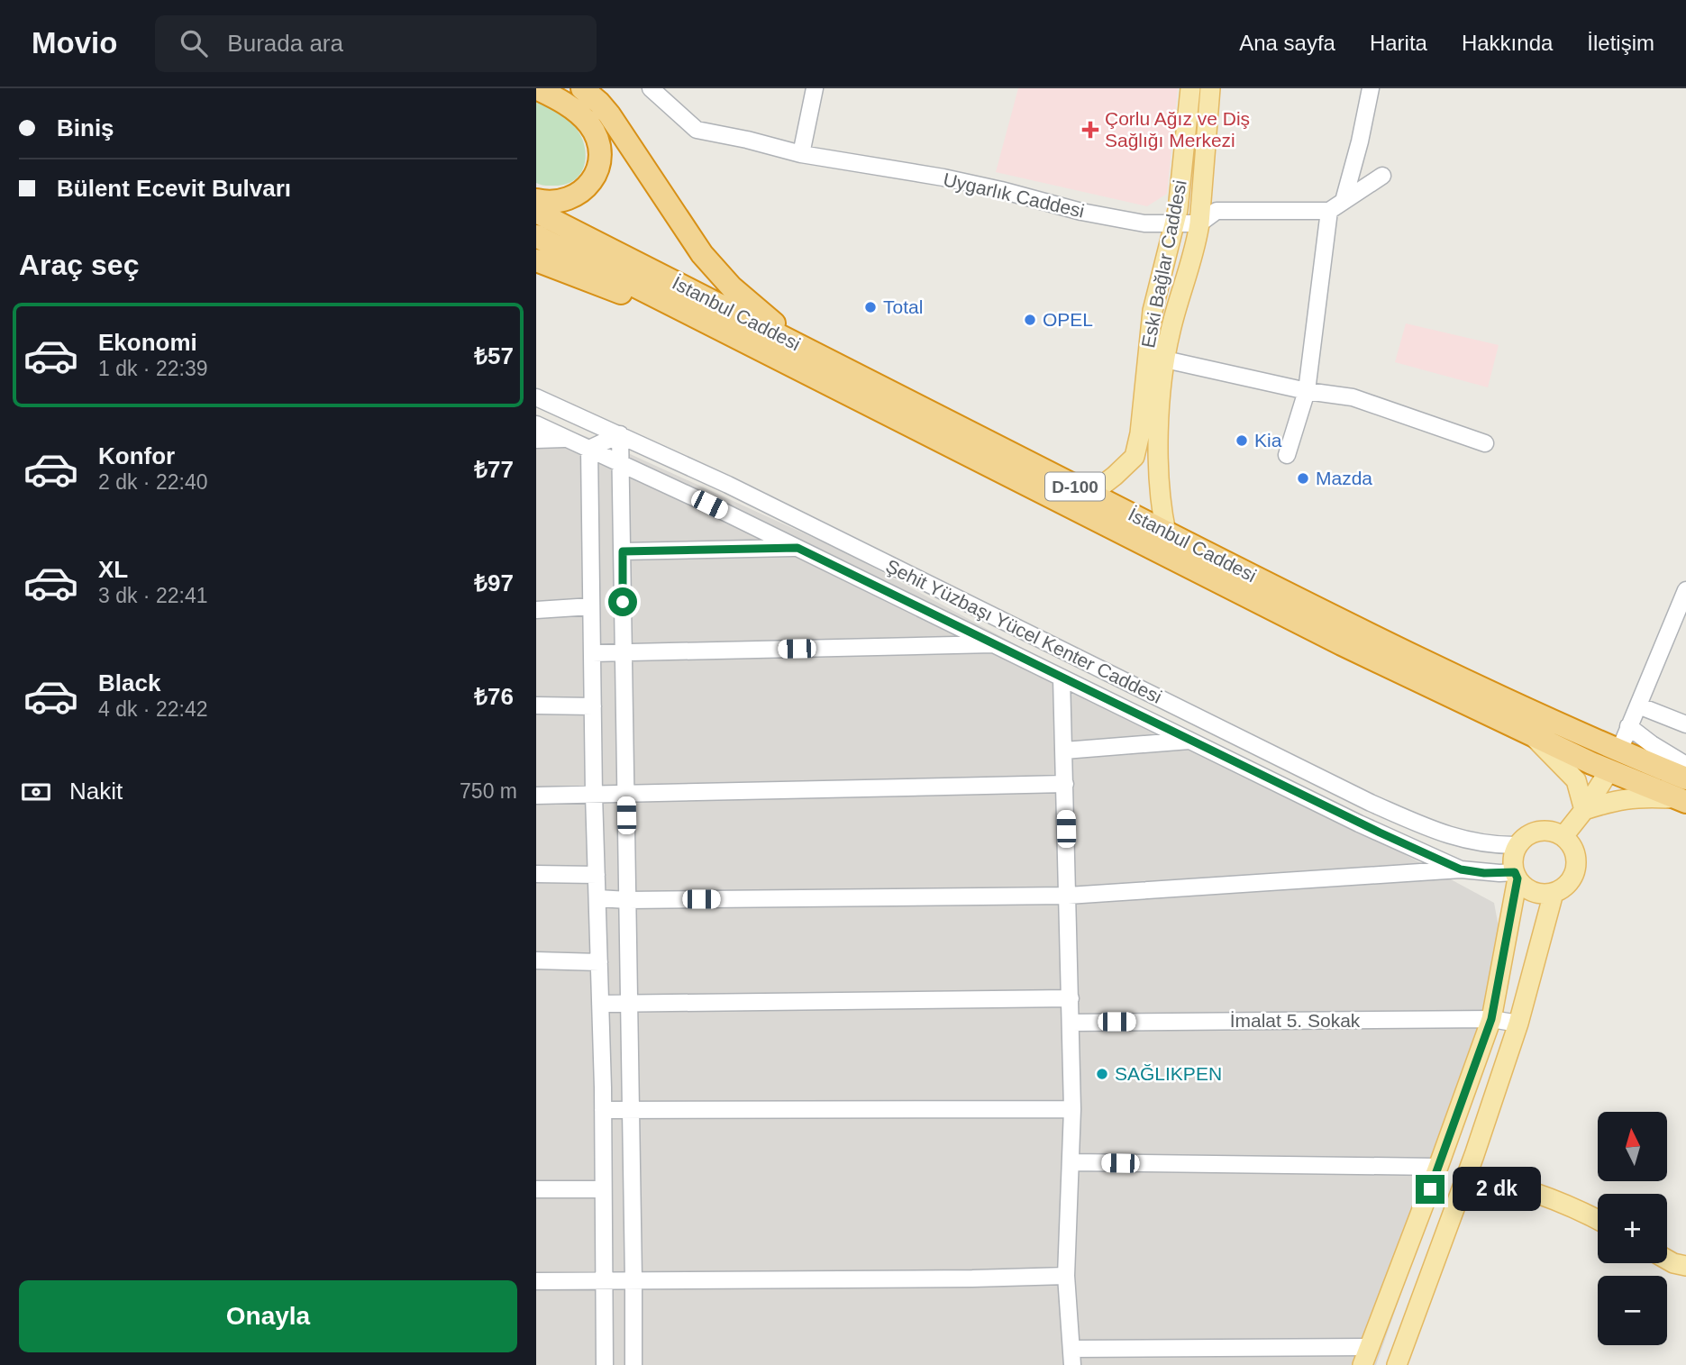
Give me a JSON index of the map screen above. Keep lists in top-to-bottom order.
{
  "streets": {
    "highway": ["İstanbul Caddesi", "D-100"],
    "main road": ["Eski Bağlar Caddesi"],
    "street": ["Uygarlık Caddesi", "Şehit Yüzbaşı Yücel Kenter Caddesi", "İmalat 5. Sokak"]
  },
  "crossings": [
    ["Uygarlık Caddesi", "Eski Bağlar Caddesi"],
    ["Eski Bağlar Caddesi", "İstanbul Caddesi"]
  ],
  "places": {
    "health": ["Çorlu Ağız ve Diş Sağlığı Merkezi"],
    "other": [
      "Total",
      "OPEL",
      "Kia",
      "Mazda",
      "SAĞLIKPEN"
    ]
  },
  "north": "top",
  "page": {
    "header": "Movio",
    "search": "Burada ara",
    "nav": [
      "Ana sayfa",
      "Harita",
      "Hakkında",
      "İletişim"
    ],
    "banner": ["Biniş", "Bülent Ecevit Bulvarı"],
    "heading": "Araç seç",
    "list": [
      {
        "name": "Ekonomi",
        "note": "1 dk · 22:39",
        "value": "₺57"
      },
      {
        "name": "Konfor",
        "note": "2 dk · 22:40",
        "value": "₺77"
      },
      {
        "name": "XL",
        "note": "3 dk · 22:41",
        "value": "₺97"
      },
      {
        "name": "Black",
        "note": "4 dk · 22:42",
        "value": "₺76"
      }
    ],
    "pay": ["Nakit", "750 m"],
    "map_buttons": ["+", "−"],
    "bubble": "2 dk",
    "buttons": "Onayla"
  }
}
